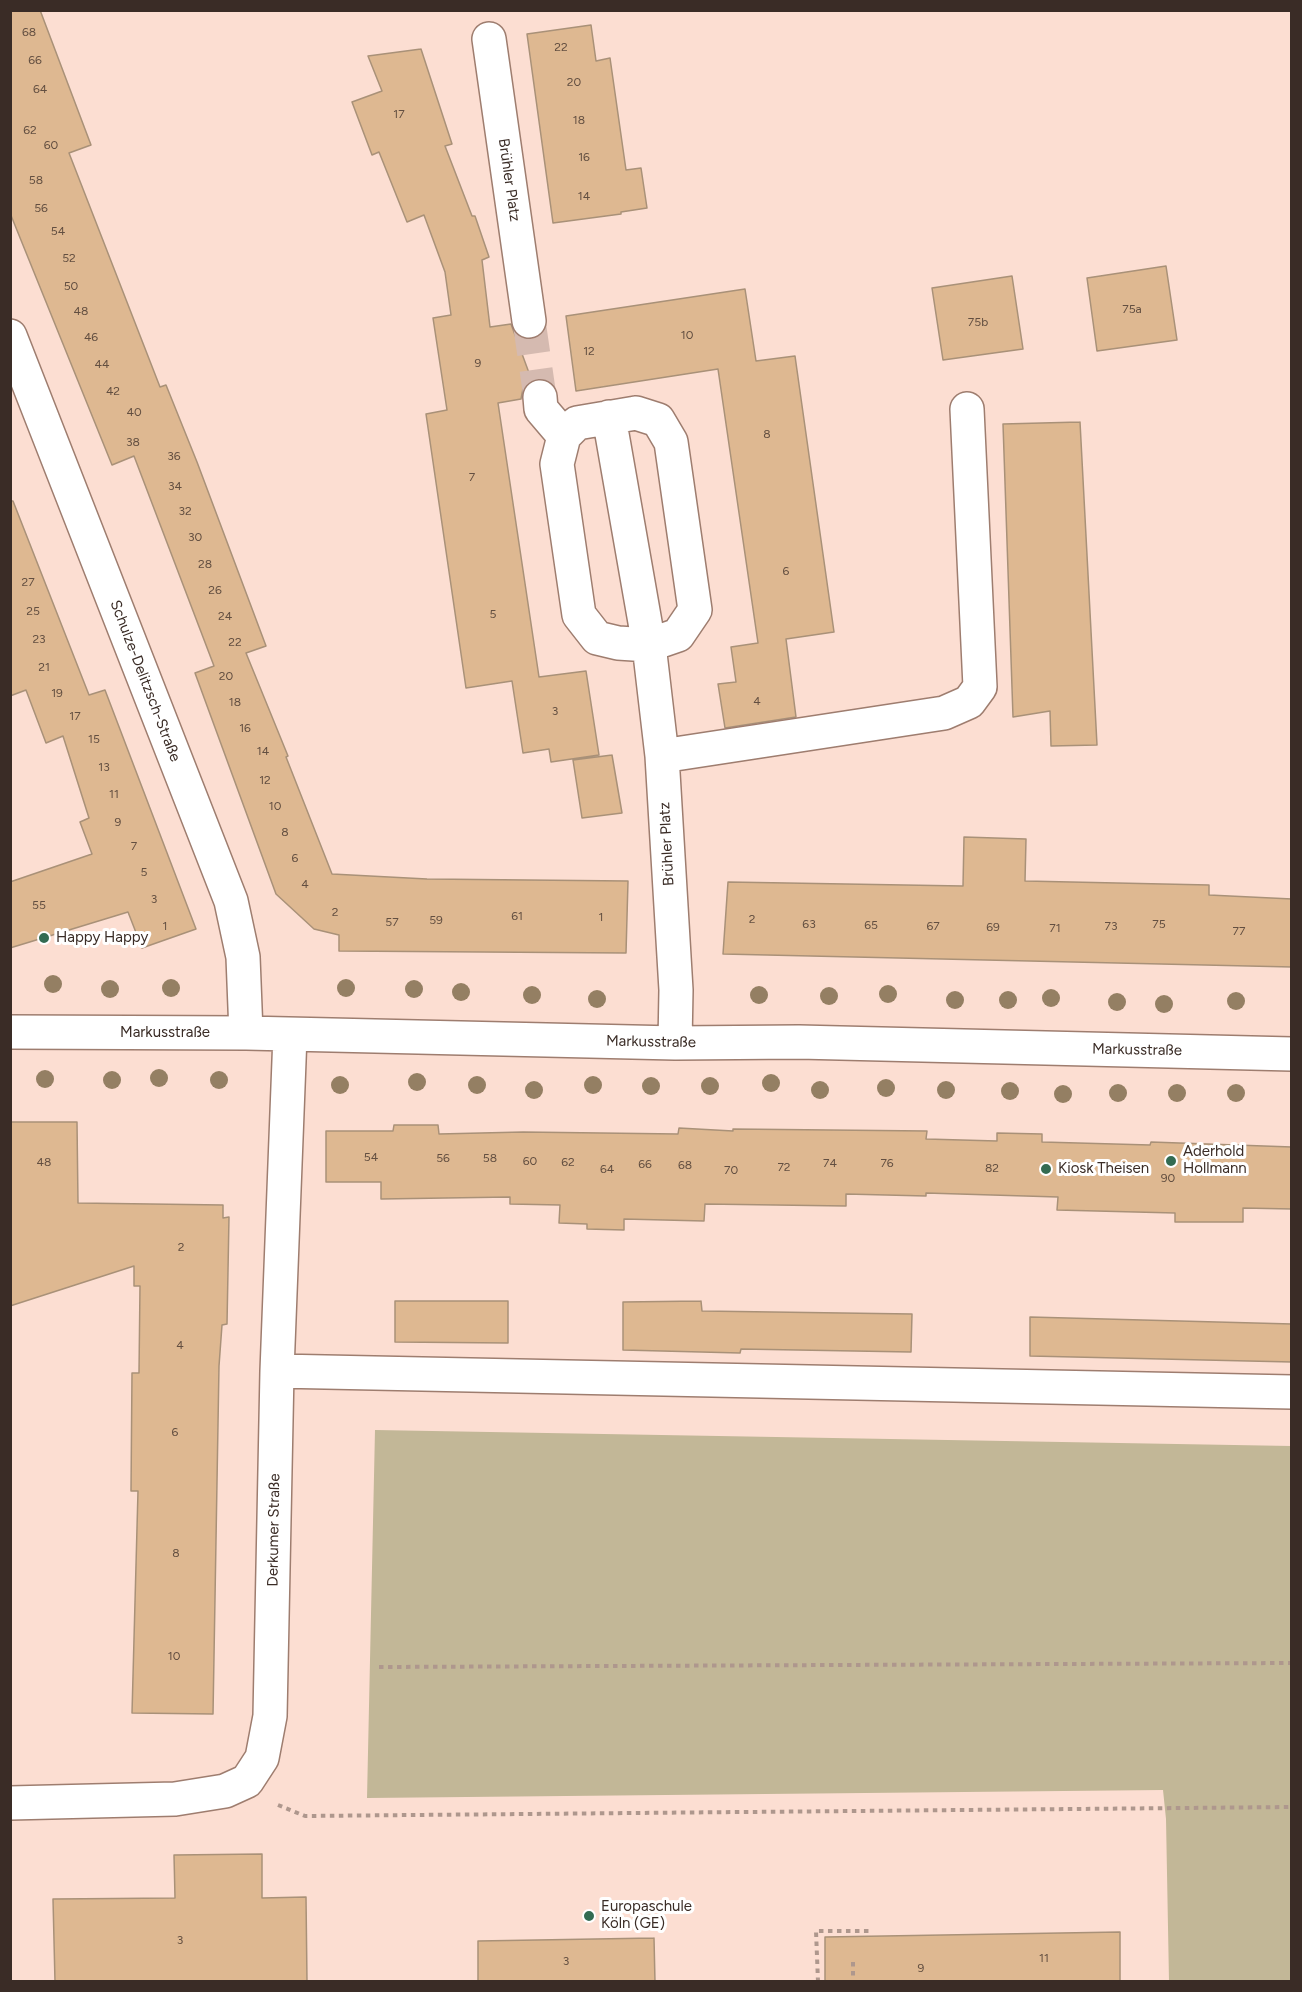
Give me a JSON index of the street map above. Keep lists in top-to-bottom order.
{
  "streets": {
    "street": [
      "Brühler Platz",
      "Schulze-Delitzsch-Straße",
      "Markusstraße",
      "Derkumer Straße"
    ]
  },
  "crossings": [
    ["Brühler Platz", "Markusstraße"],
    ["Schulze-Delitzsch-Straße", "Markusstraße"],
    ["Markusstraße", "Derkumer Straße"]
  ],
  "places": [
    "Happy Happy",
    "Aderhold Hollmann",
    "Kiosk Theisen",
    "Europaschule Köln (GE)"
  ],
  "house_numbers": [
    "68",
    "22",
    "66",
    "20",
    "64",
    "17",
    "18",
    "62",
    "60",
    "16",
    "58",
    "14",
    "56",
    "54",
    "52",
    "50",
    "75a",
    "48",
    "75b",
    "10",
    "46",
    "12",
    "9",
    "44",
    "42",
    "40",
    "8",
    "38",
    "36",
    "7",
    "34",
    "32",
    "30",
    "28",
    "6",
    "27",
    "26",
    "25",
    "5",
    "24",
    "23",
    "22",
    "21",
    "20",
    "19",
    "4",
    "18",
    "3",
    "17",
    "16",
    "15",
    "14",
    "13",
    "12",
    "11",
    "10",
    "9",
    "8",
    "7",
    "6",
    "5",
    "4",
    "3",
    "55",
    "2",
    "61",
    "1",
    "2",
    "59",
    "57",
    "63",
    "75",
    "65",
    "1",
    "67",
    "73",
    "69",
    "71",
    "77",
    "54",
    "56",
    "58",
    "60",
    "48",
    "62",
    "74",
    "76",
    "66",
    "68",
    "72",
    "82",
    "64",
    "70",
    "90",
    "2",
    "4",
    "6",
    "8",
    "10",
    "3",
    "11",
    "3",
    "9"
  ]
}
